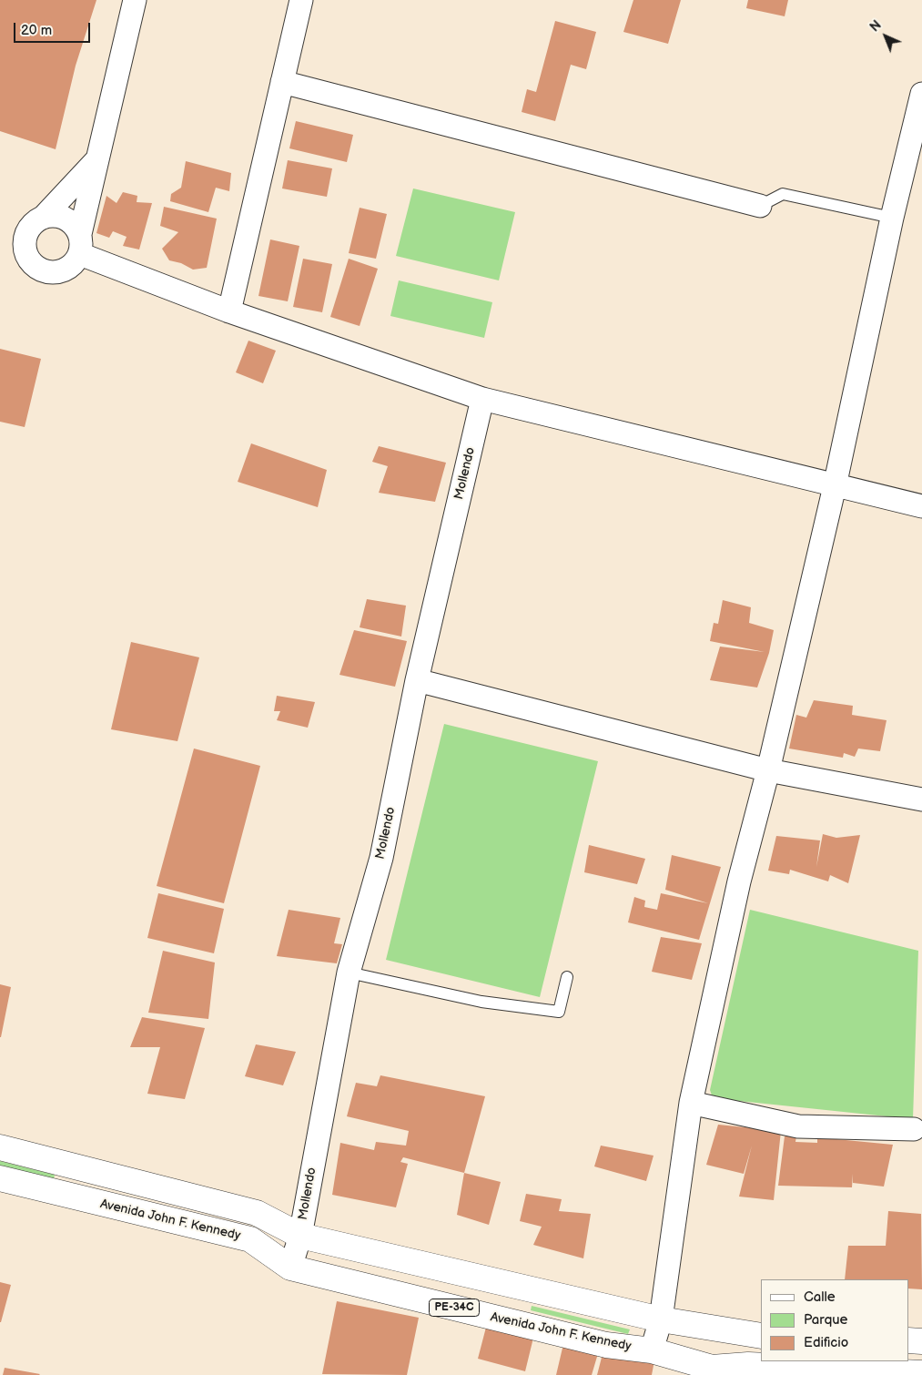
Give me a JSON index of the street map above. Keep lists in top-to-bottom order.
{
  "streets": {
    "main road": ["Avenida John F. Kennedy", "PE-34C"],
    "street": ["Mollendo"]
  },
  "crossings": [
    ["Mollendo", "Avenida John F. Kennedy"]
  ],
  "legend": ["Calle", "Parque", "Edificio"],
  "scale_bar": "20 m",
  "north": "top left"
}
